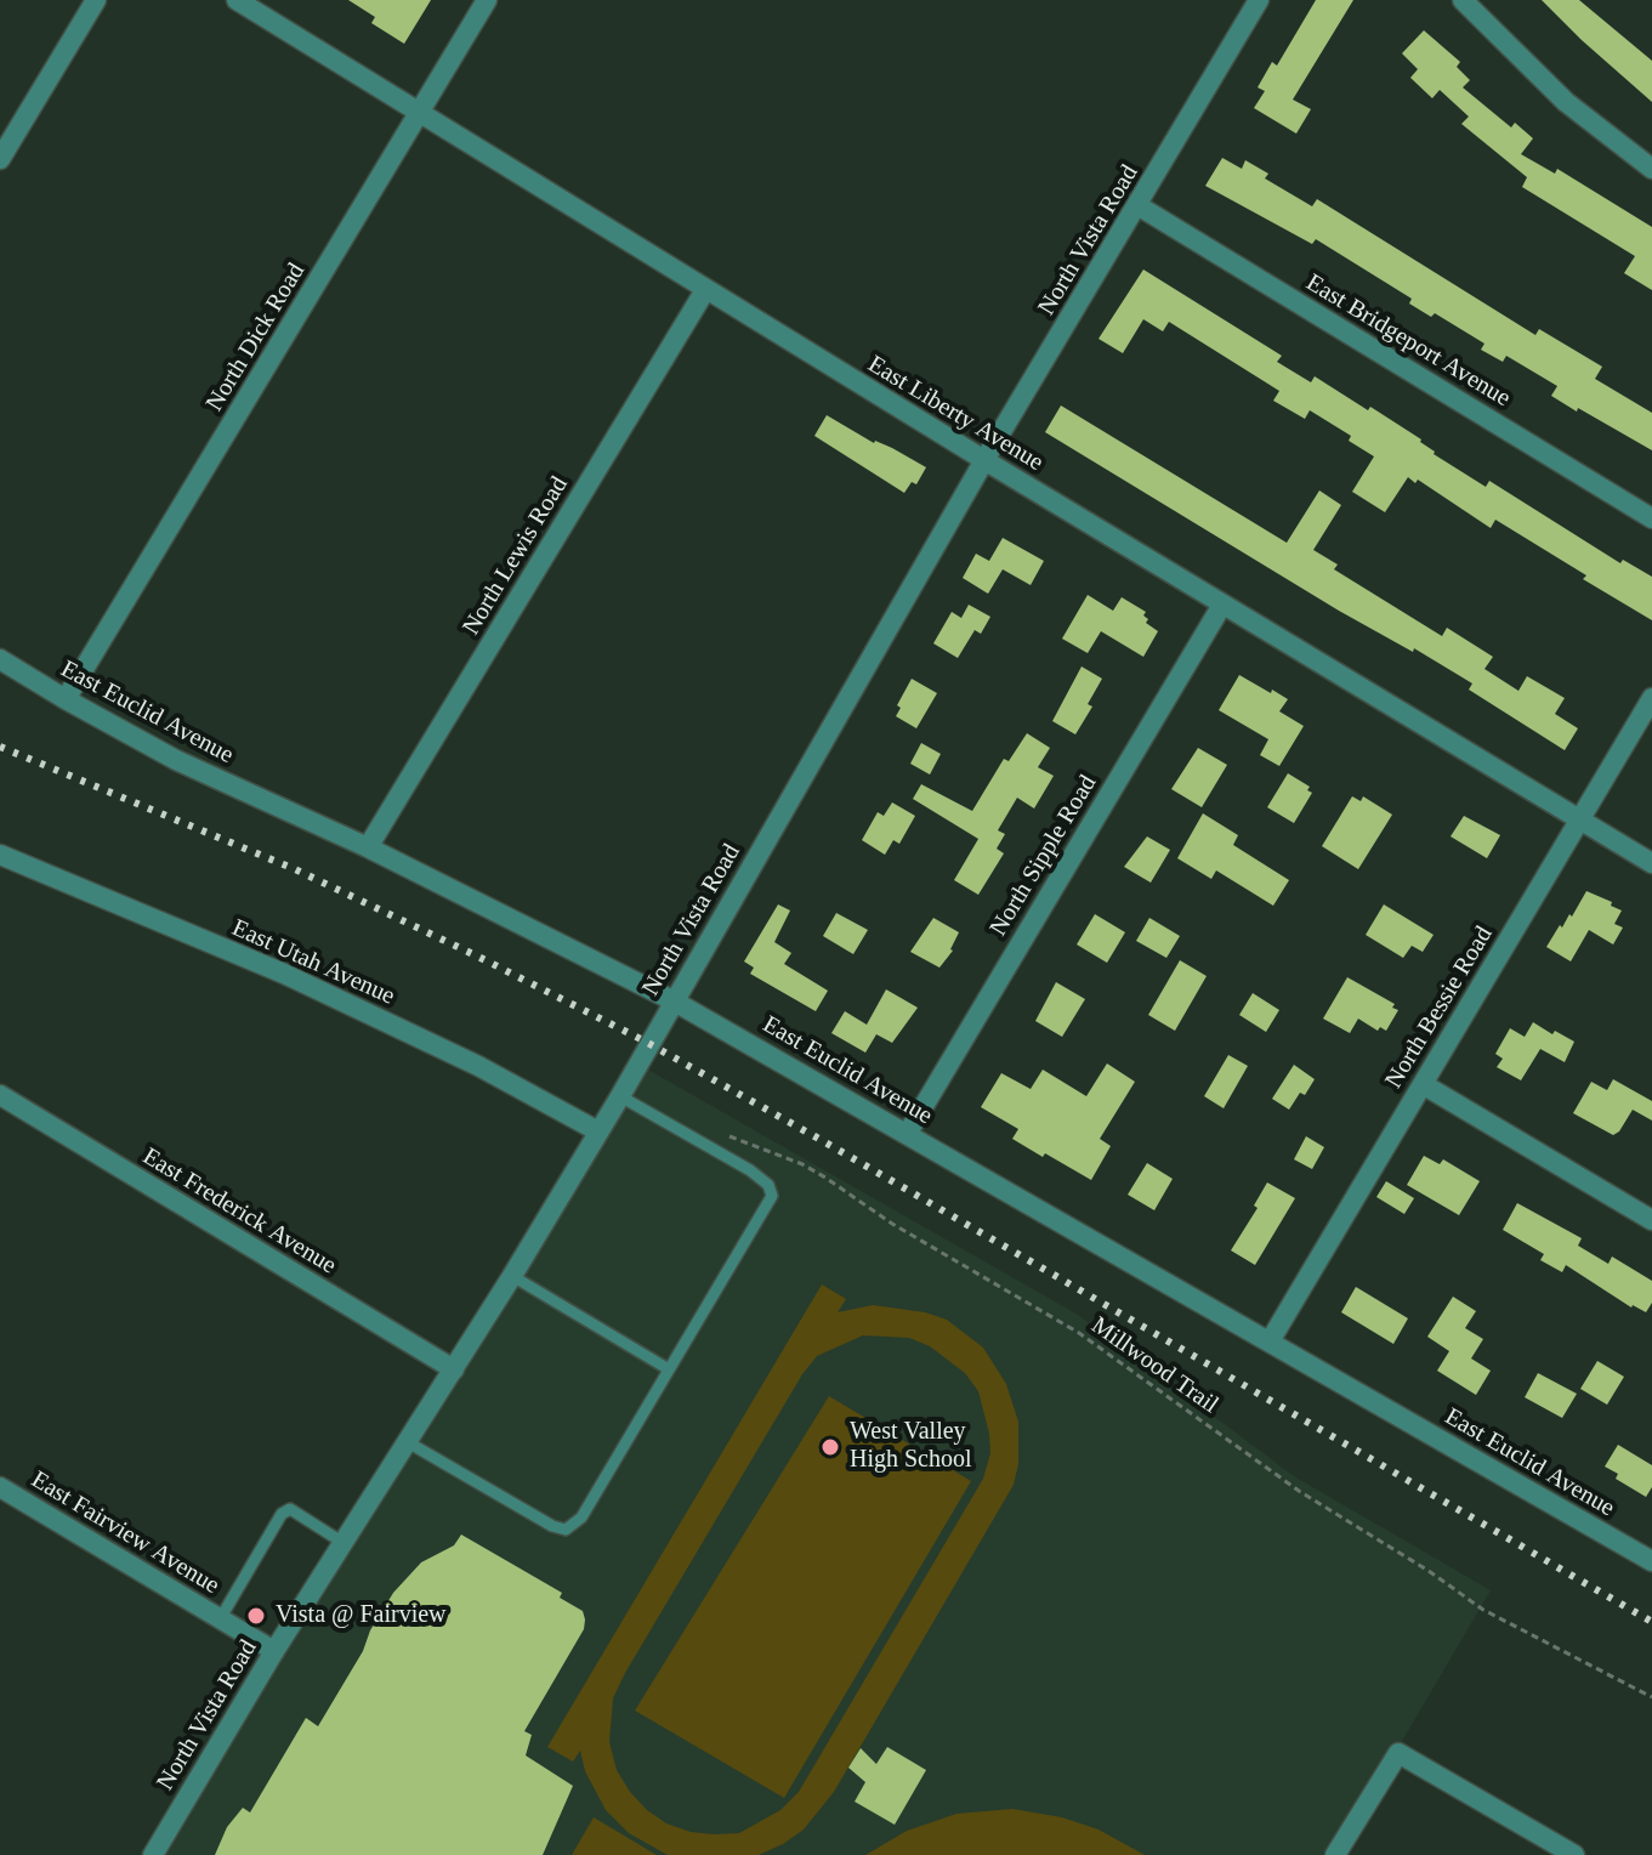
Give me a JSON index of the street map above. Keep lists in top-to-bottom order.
{
  "streets": {
    "street": [
      "North Vista Road",
      "North Dick Road",
      "East Bridgeport Avenue",
      "East Liberty Avenue",
      "North Lewis Road",
      "East Euclid Avenue",
      "North Sipple Road",
      "East Utah Avenue",
      "North Bessie Road",
      "East Frederick Avenue",
      "East Fairview Avenue"
    ],
    "path": ["Millwood Trail"]
  },
  "crossings": [
    ["North Vista Road", "East Bridgeport Avenue"],
    ["North Vista Road", "East Liberty Avenue"],
    ["North Vista Road", "East Euclid Avenue"],
    ["North Vista Road", "East Utah Avenue"],
    ["North Vista Road", "East Frederick Avenue"],
    ["North Vista Road", "East Fairview Avenue"],
    ["North Dick Road", "East Liberty Avenue"],
    ["North Dick Road", "East Euclid Avenue"],
    ["East Liberty Avenue", "North Lewis Road"],
    ["East Liberty Avenue", "North Sipple Road"],
    ["East Liberty Avenue", "North Bessie Road"],
    ["North Lewis Road", "East Euclid Avenue"],
    ["East Euclid Avenue", "North Sipple Road"],
    ["East Euclid Avenue", "North Bessie Road"]
  ],
  "places": ["West Valley High School", "Vista @ Fairview"]
}
